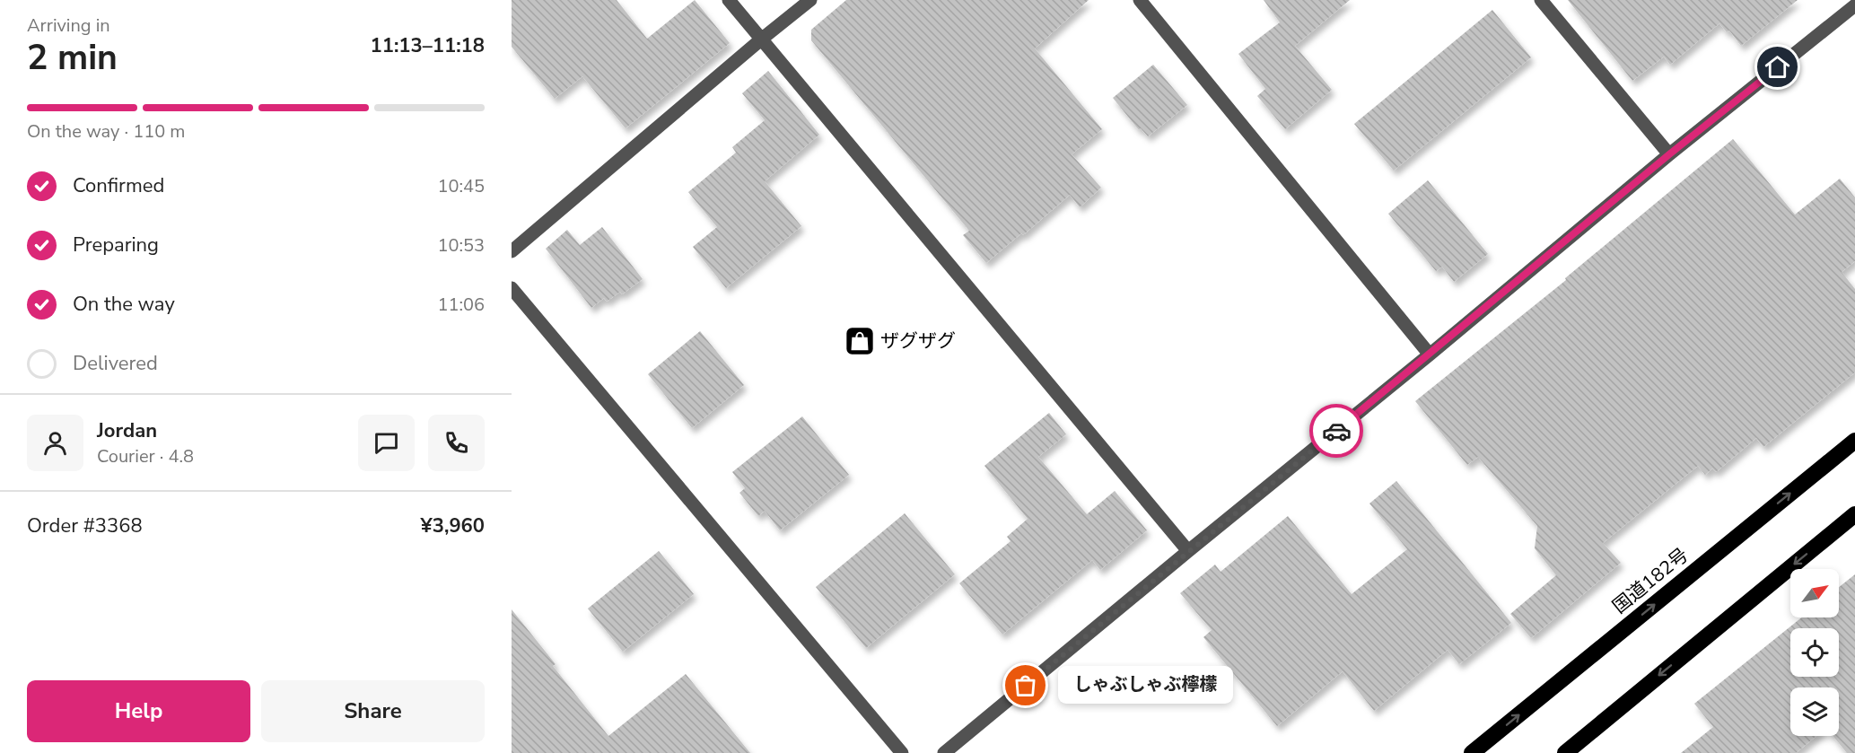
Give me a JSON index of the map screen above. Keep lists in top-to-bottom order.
{
  "streets": {
    "highway": ["国道182号"]
  },
  "places": {
    "shop": ["ザグザグ"],
    "other": ["しゃぶしゃぶ檸檬"]
  },
  "north": "top right",
  "page": {
    "heading": ["2 min", "Arriving in", "11:13–11:18"],
    "panel": [
      "Jordan",
      "Courier · 4.8",
      "Order #3368",
      "¥3,960"
    ],
    "bar": "On the way · 110 m",
    "list": [
      ["Confirmed", "10:45"],
      ["Preparing", "10:53"],
      ["On the way", "11:06"],
      "Delivered"
    ],
    "bubble": "しゃぶしゃぶ檸檬",
    "buttons": ["Help", "Share"]
  }
}
